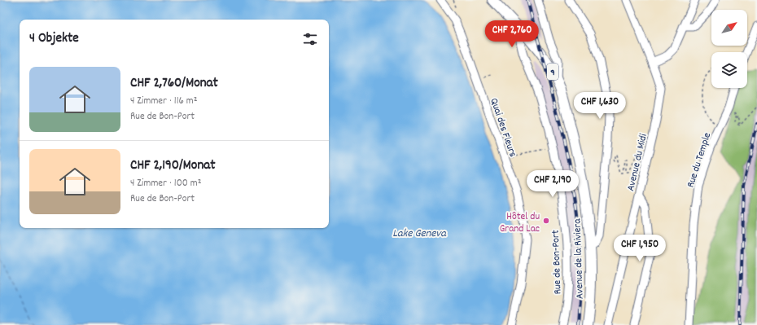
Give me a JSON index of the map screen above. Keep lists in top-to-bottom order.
{
  "streets": {
    "main road": ["9", "Avenue de la Riviera"],
    "street": [
      "Quai des Fleurs",
      "Rue du Temple",
      "Avenue du Midi",
      "Rue de Bon-Port"
    ]
  },
  "crossings": [
    ["Avenue de la Riviera", "Rue de Bon-Port"]
  ],
  "water": ["Lake Geneva"],
  "places": ["Hôtel du Grand Lac"],
  "north": "top right",
  "page": {
    "heading": "4 Objekte",
    "price": [
      "CHF 2,760",
      "CHF 1,630",
      "CHF 2,190",
      "CHF 1,950"
    ],
    "list": [
      {
        "name": "CHF 2,760/Monat",
        "note": "4 Zimmer · 116 m² · Rue de Bon-Port"
      },
      {
        "name": "CHF 2,190/Monat",
        "note": "4 Zimmer · 100 m² · Rue de Bon-Port"
      }
    ]
  }
}
